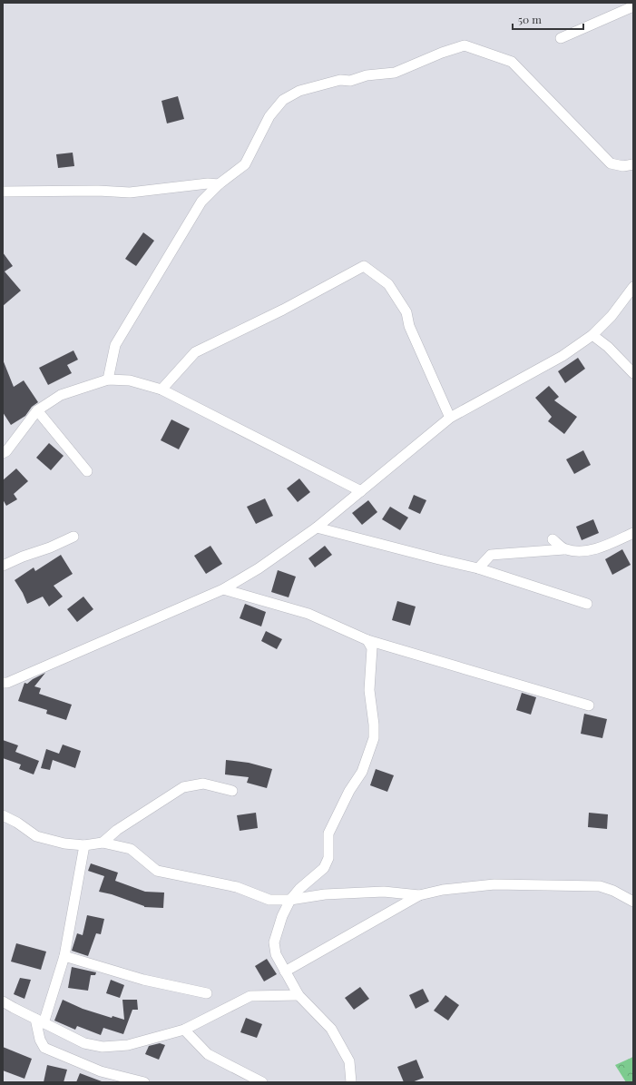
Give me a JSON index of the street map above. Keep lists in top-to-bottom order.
{
  "scale_bar": "50 m"
}
